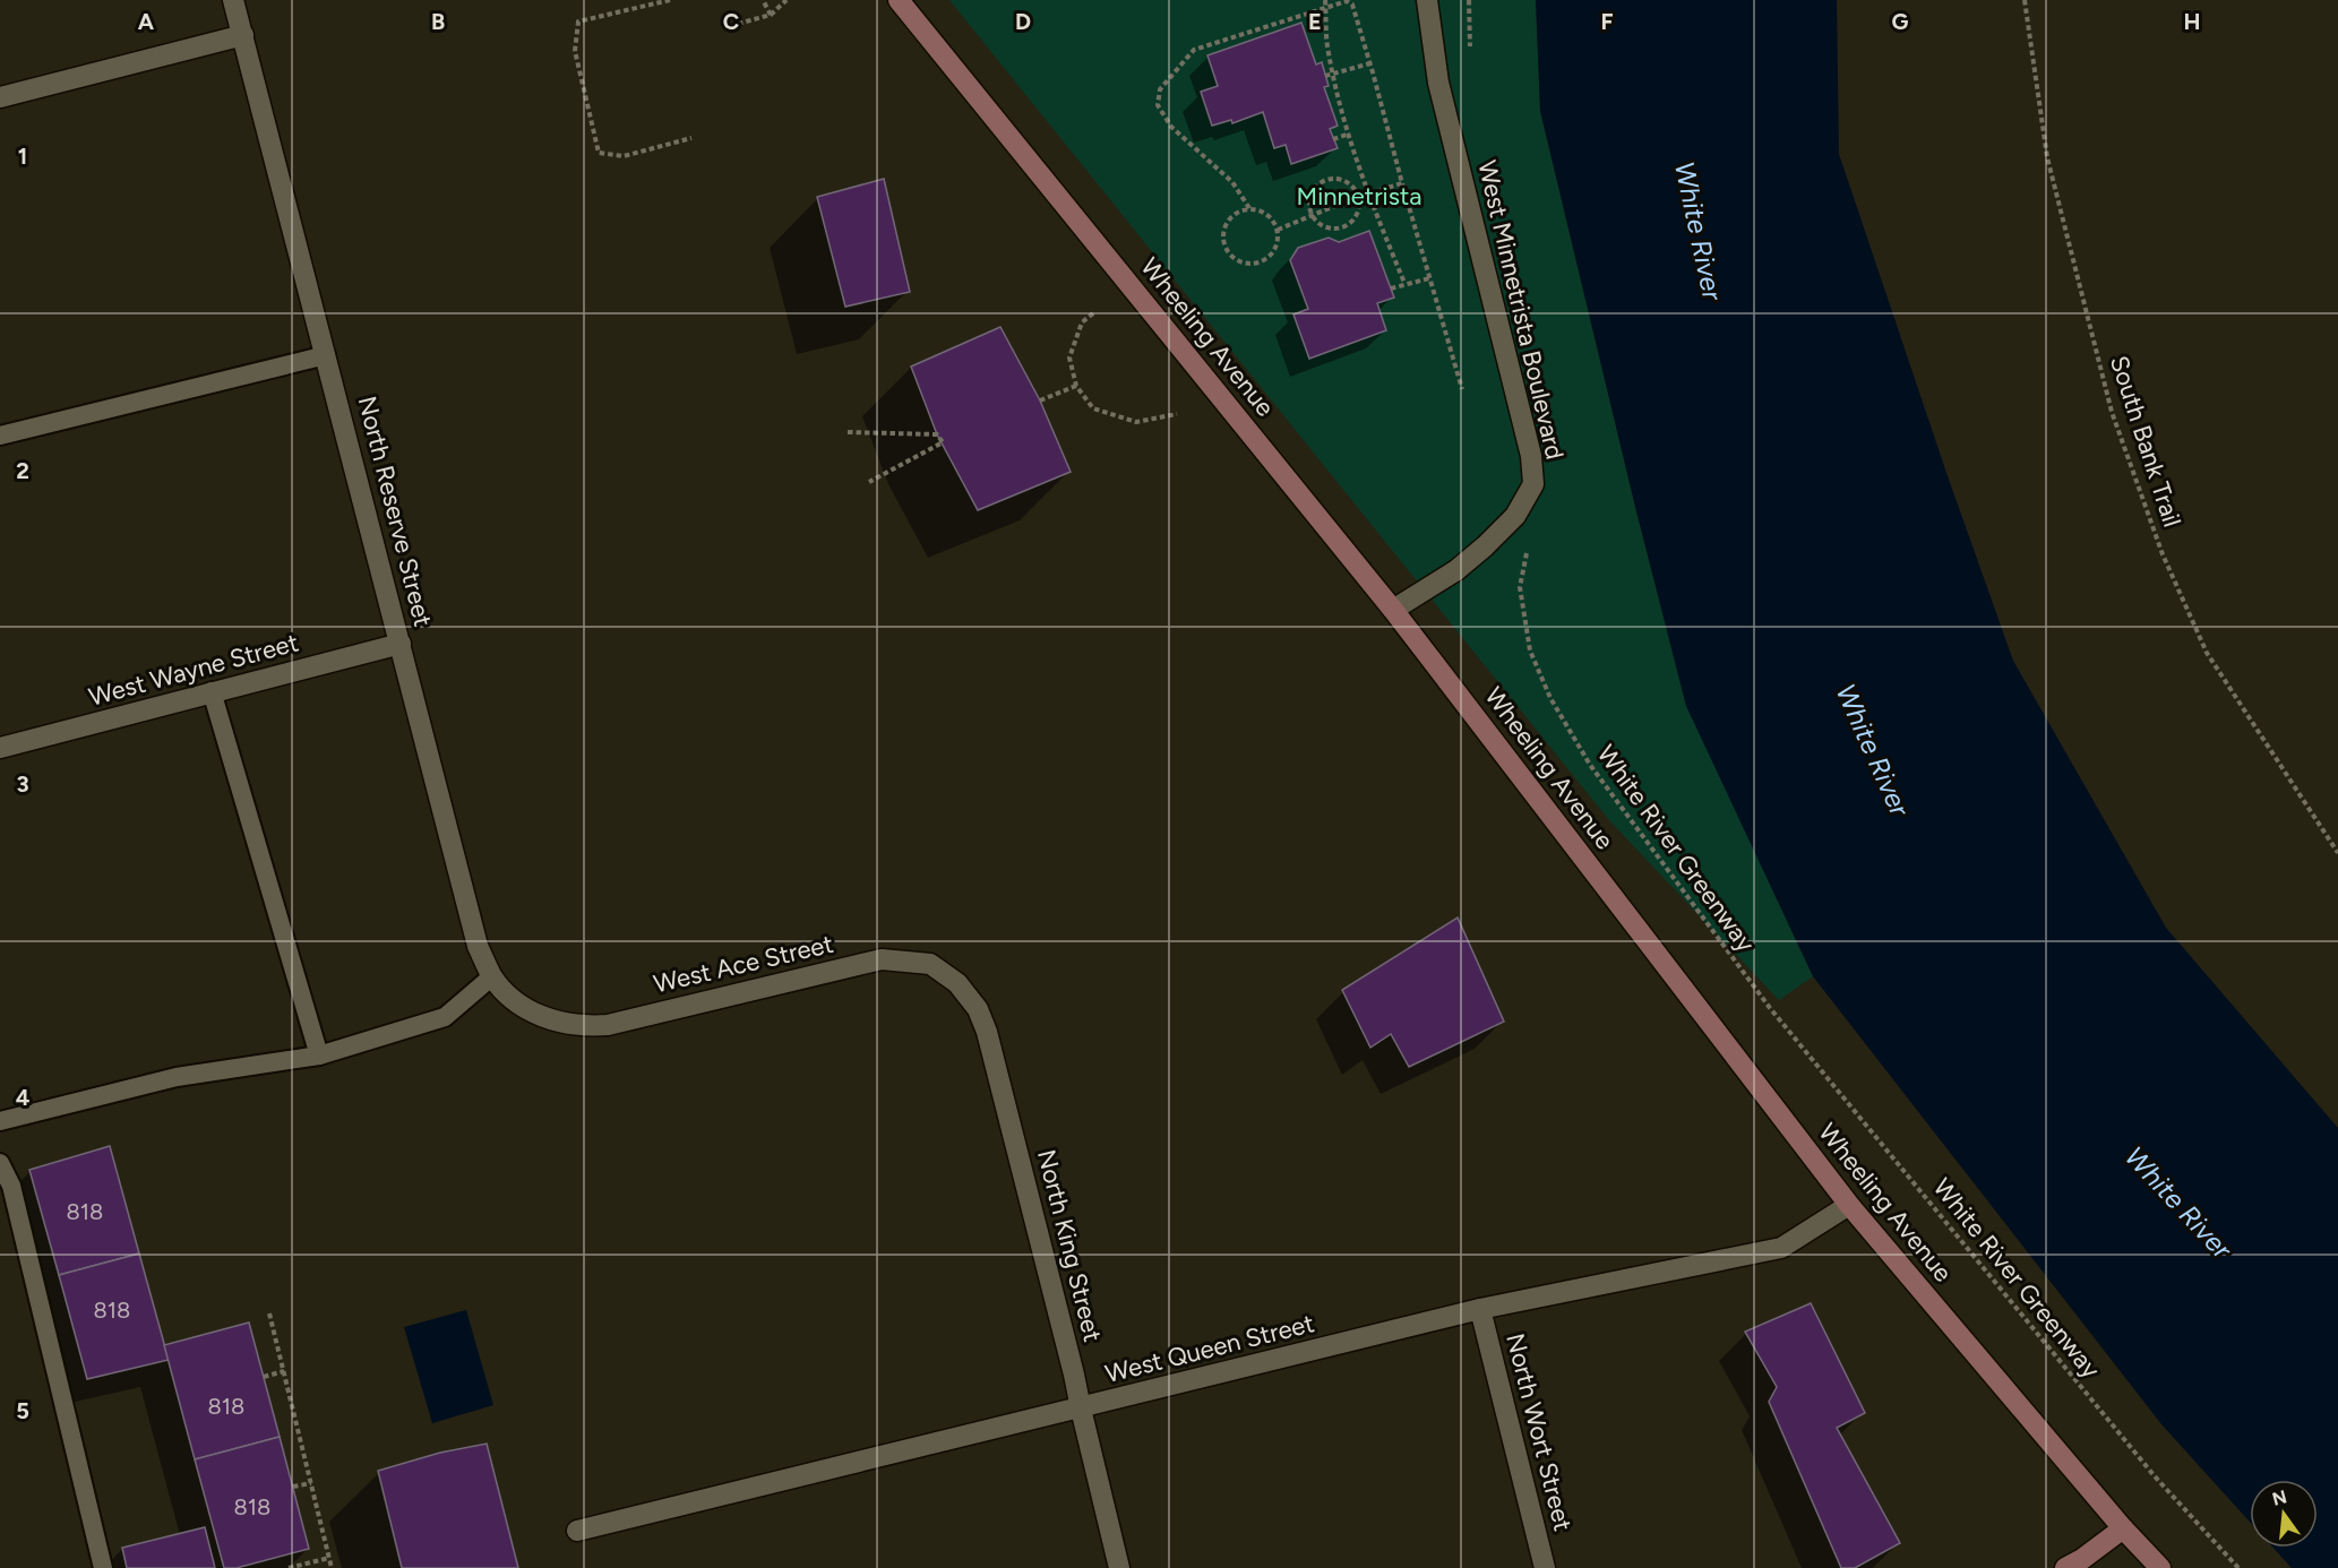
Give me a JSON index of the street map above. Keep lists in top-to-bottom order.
{
  "streets": {
    "main road": ["Wheeling Avenue"],
    "street": [
      "West Minnetrista Boulevard",
      "North Reserve Street",
      "West Wayne Street",
      "West Ace Street",
      "North King Street",
      "West Queen Street",
      "North Wort Street"
    ],
    "path": ["South Bank Trail", "White River Greenway"]
  },
  "crossings": [
    ["West Minnetrista Boulevard", "Wheeling Avenue"],
    ["Wheeling Avenue", "West Queen Street"],
    ["North Reserve Street", "West Wayne Street"],
    ["North Reserve Street", "West Ace Street"],
    ["West Ace Street", "North King Street"],
    ["North King Street", "West Queen Street"],
    ["West Queen Street", "North Wort Street"]
  ],
  "water": ["White River"],
  "parks": ["Minnetrista"],
  "house_numbers": [
    "818",
    "818",
    "818",
    "818"
  ],
  "north": "top",
  "grid": {
    "columns": [
      "A",
      "B",
      "C",
      "D",
      "E",
      "F",
      "G",
      "H"
    ],
    "rows": [
      "1",
      "2",
      "3",
      "4",
      "5"
    ]
  }
}
